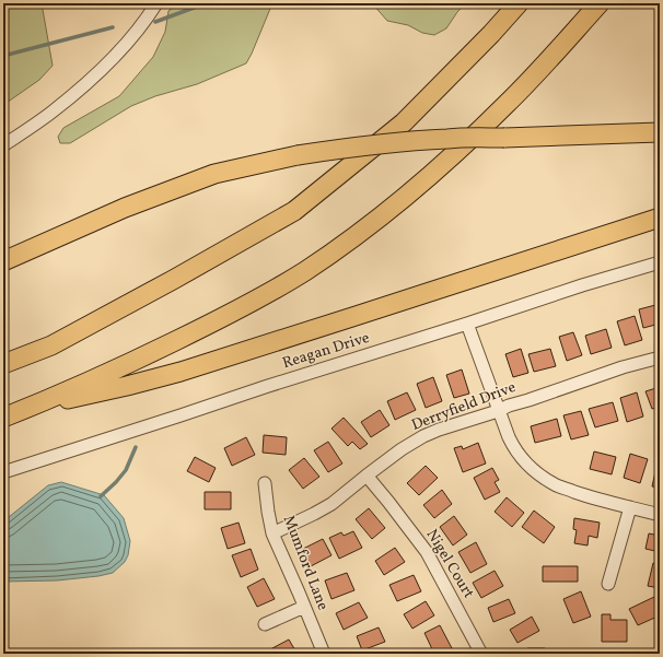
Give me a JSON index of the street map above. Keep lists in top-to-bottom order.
{
  "streets": {
    "street": [
      "Reagan Drive",
      "Derryfield Drive",
      "Mumford Lane",
      "Nigel Court"
    ]
  },
  "crossings": [
    ["Derryfield Drive", "Mumford Lane"],
    ["Derryfield Drive", "Nigel Court"]
  ]
}
